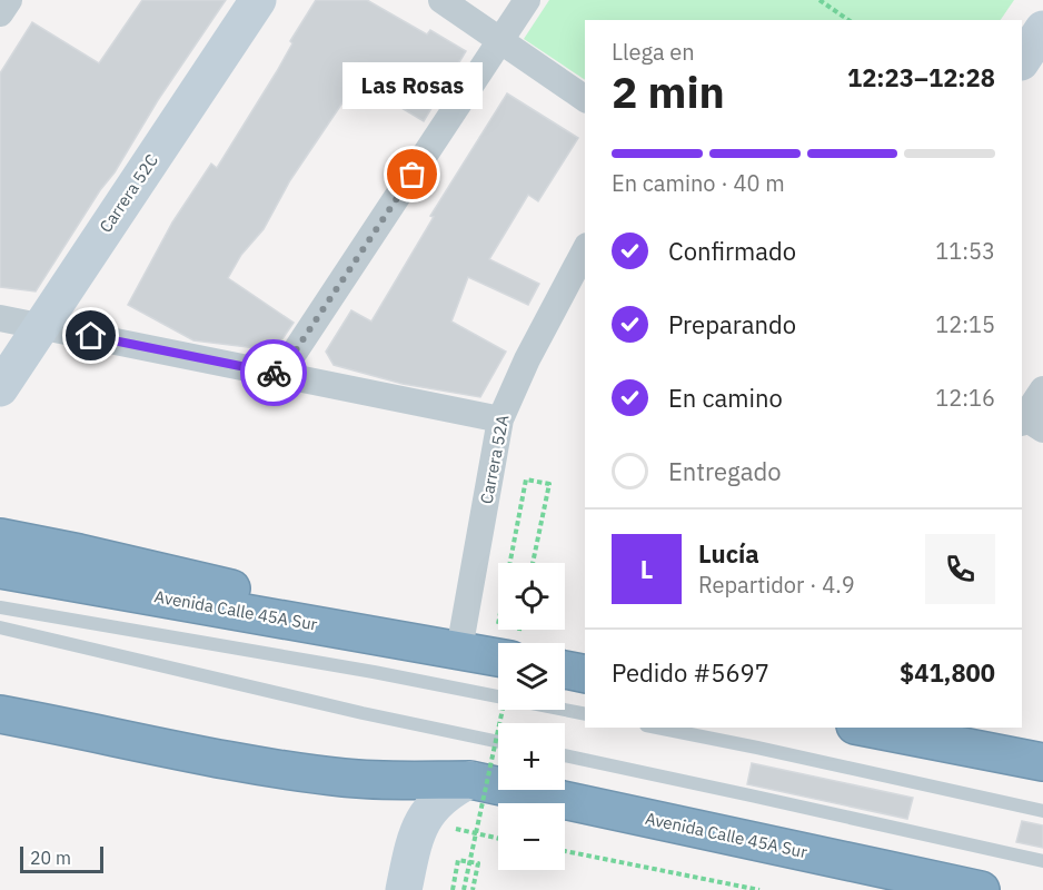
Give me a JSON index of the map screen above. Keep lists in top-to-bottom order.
{
  "streets": {
    "highway": ["Avenida Calle 45A Sur"],
    "street": ["Carrera 52C", "Carrera 52A"]
  },
  "crossings": [
    ["Carrera 52A", "Avenida Calle 45A Sur"]
  ],
  "places": ["Las Rosas"],
  "scale_bar": "20 m",
  "page": {
    "heading": ["2 min", "Llega en", "12:23–12:28"],
    "panel": [
      "Lucía",
      "Repartidor · 4.9",
      "Pedido #5697",
      "$41,800"
    ],
    "bubble": "Las Rosas",
    "bar": "En camino · 40 m",
    "list": [
      ["Confirmado", "11:53"],
      ["Preparando", "12:15"],
      ["En camino", "12:16"],
      "Entregado"
    ],
    "round": "L",
    "map_buttons": ["+", "−"],
    "scale": "20 m"
  }
}
